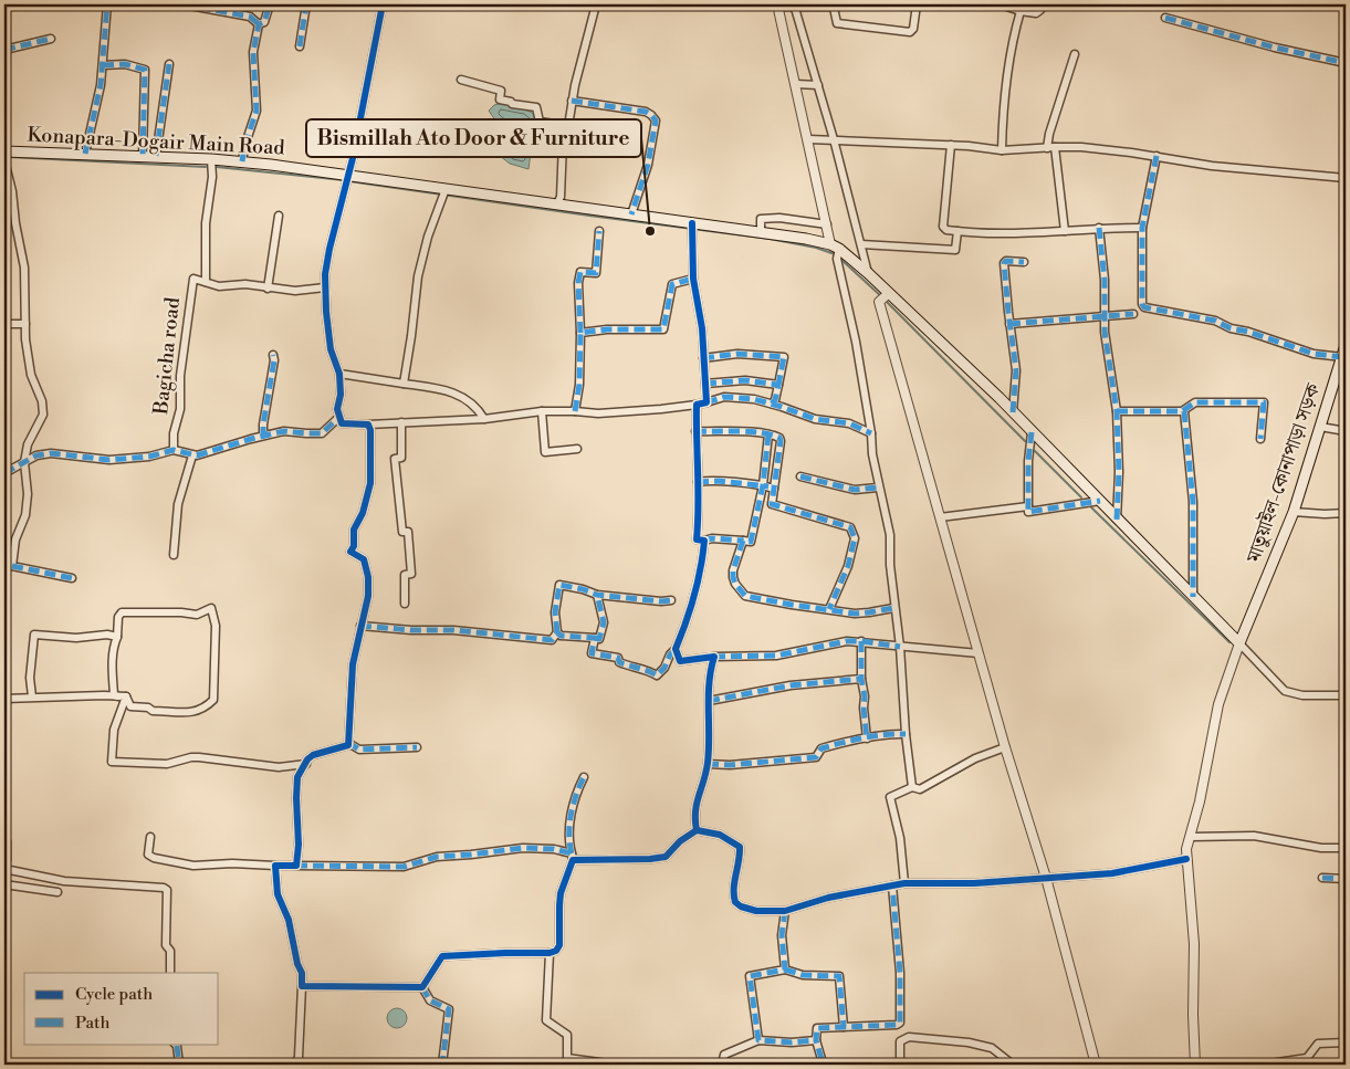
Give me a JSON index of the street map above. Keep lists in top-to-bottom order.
{
  "streets": {
    "main road": ["Konapara-Dogair Main Road", "মাতুয়াইল-কোনাপাড়া সড়ক"],
    "street": ["Bagicha road"]
  },
  "crossings": [
    ["Konapara-Dogair Main Road", "Bagicha road"]
  ],
  "places": ["Bismillah Ato Door & Furniture"],
  "legend": ["Cycle path", "Path"]
}
